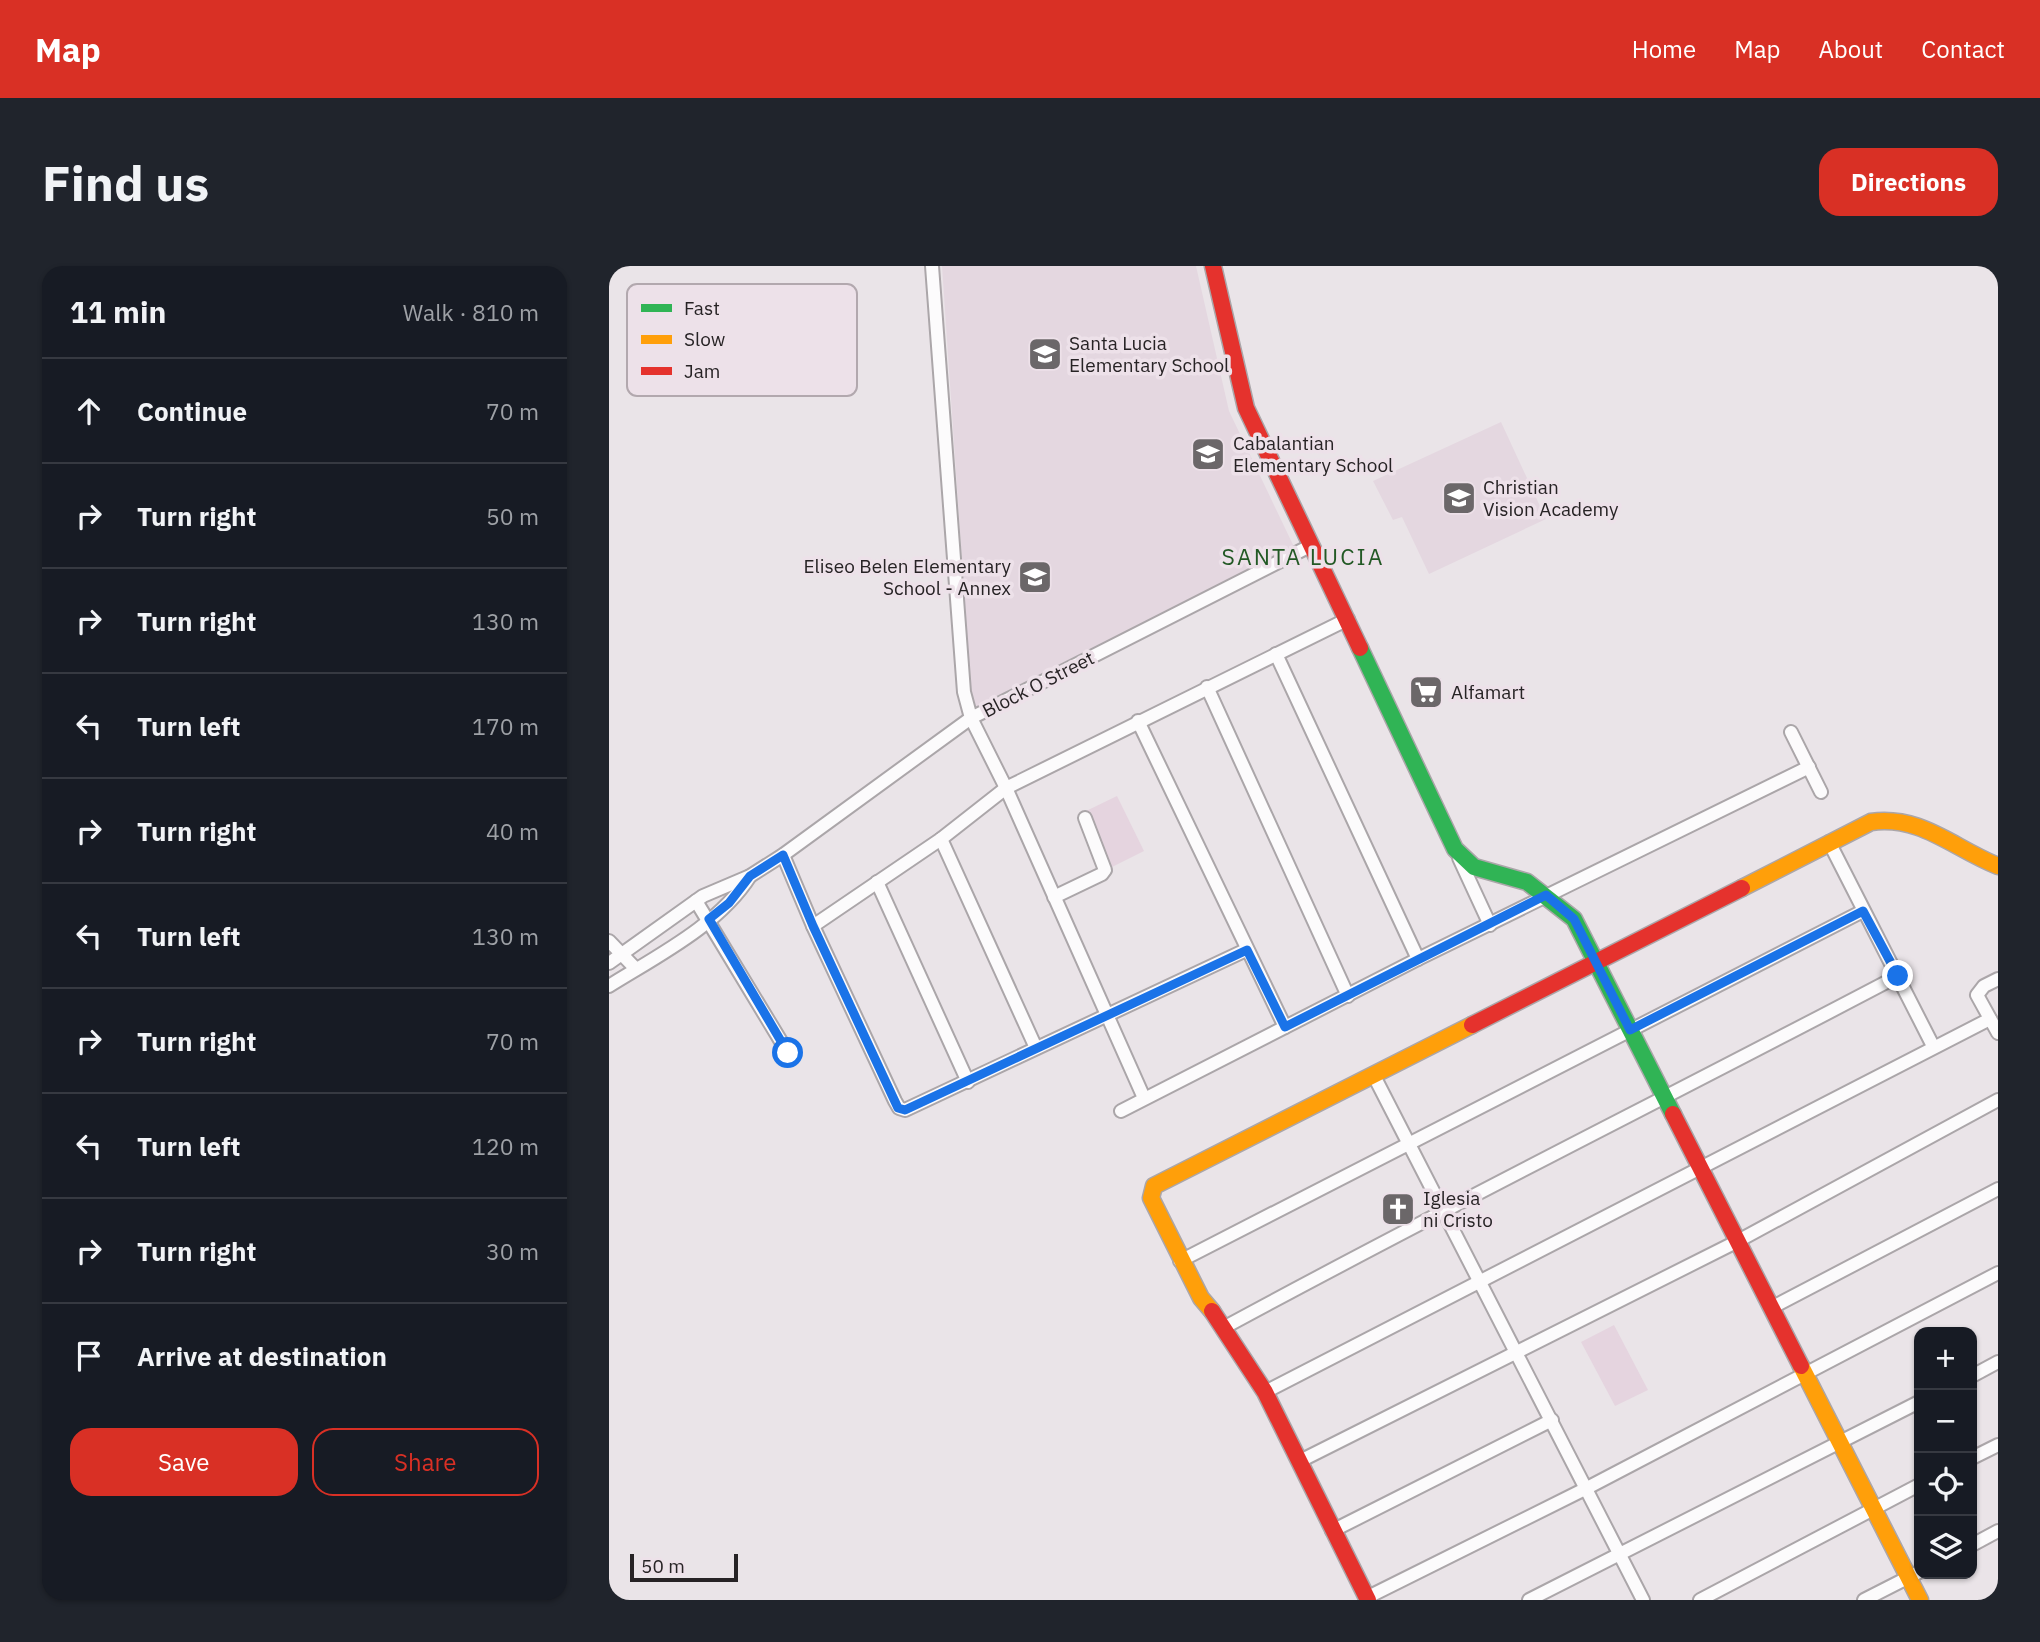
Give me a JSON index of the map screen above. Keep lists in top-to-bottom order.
{
  "streets": {
    "street": ["Block O Street"]
  },
  "districts": ["SANTA LUCIA"],
  "places": {
    "school or university": [
      "Santa Lucia Elementary School",
      "Cabalantian Elementary School",
      "Christian Vision Academy",
      "Eliseo Belen Elementary School - Annex"
    ],
    "supermarket": ["Alfamart"],
    "church": ["Iglesia ni Cristo"]
  },
  "legend": ["Fast", "Slow", "Jam"],
  "scale_bar": "50 m",
  "page": {
    "header": "Map",
    "nav": [
      "Home",
      "Map",
      "About",
      "Contact"
    ],
    "buttons": [
      "Directions",
      ["Save", "Share"]
    ],
    "title": "Find us",
    "heading": ["11 min", "Walk · 810 m"],
    "list": [
      ["Continue", "70 m"],
      ["Turn right", "50 m"],
      ["Turn right", "130 m"],
      ["Turn left", "170 m"],
      ["Turn right", "40 m"],
      ["Turn left", "130 m"],
      ["Turn right", "70 m"],
      ["Turn left", "120 m"],
      ["Turn right", "30 m"],
      "Arrive at destination"
    ],
    "map_buttons": ["+", "−"],
    "scale": "50 m"
  }
}
